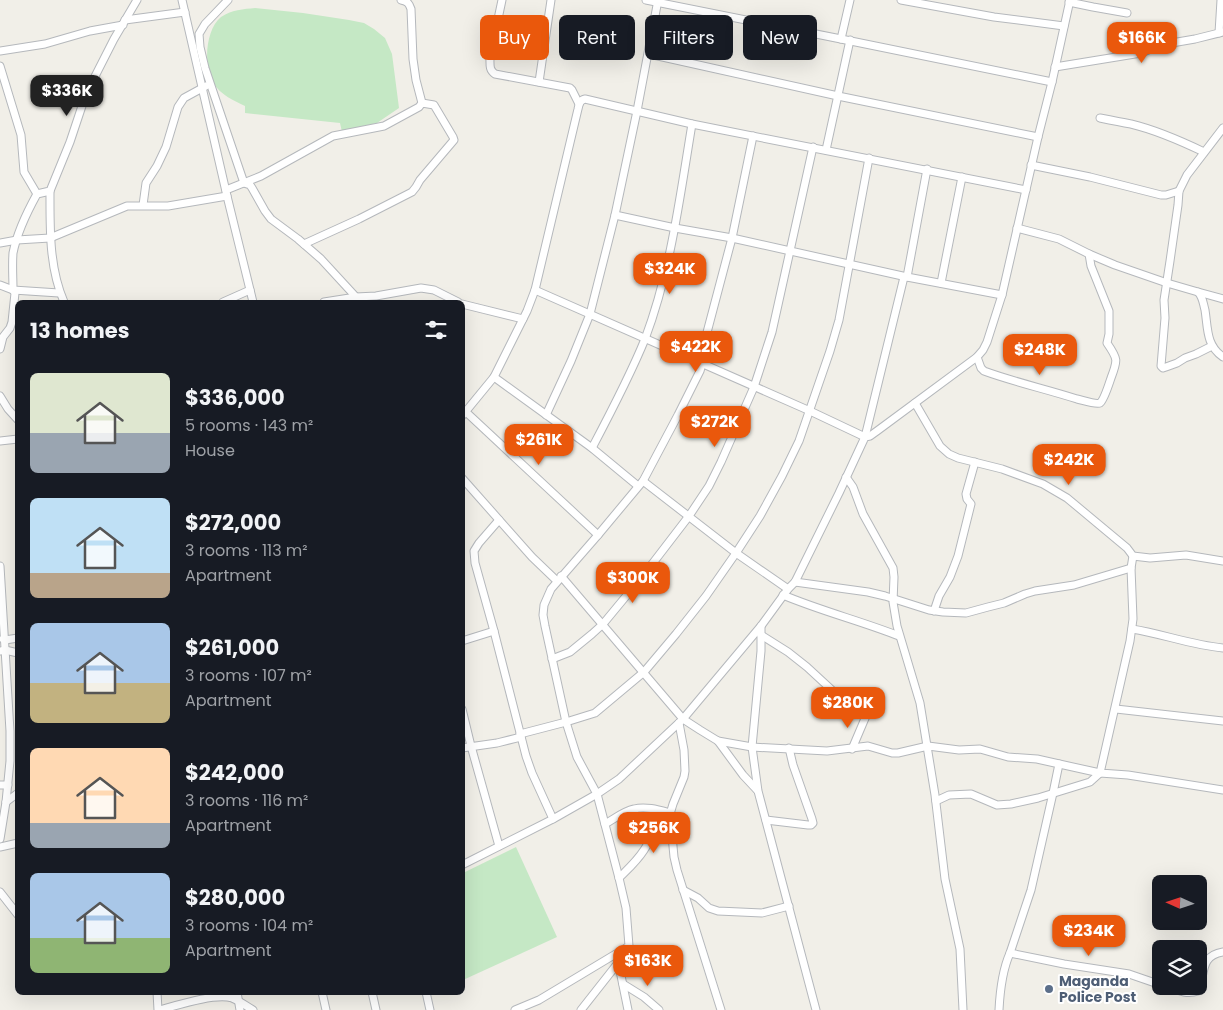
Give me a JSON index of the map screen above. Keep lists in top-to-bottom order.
{
  "places": ["Maganda Police Post"],
  "north": "left",
  "page": {
    "chip": [
      "Buy",
      "Rent",
      "Filters",
      "New"
    ],
    "price": [
      "$166K",
      "$336K",
      "$324K",
      "$422K",
      "$248K",
      "$272K",
      "$261K",
      "$242K",
      "$300K",
      "$280K",
      "$256K",
      "$234K",
      "$163K"
    ],
    "heading": "13 homes",
    "list": [
      {
        "name": "$336,000",
        "note": "5 rooms · 143 m² · House"
      },
      {
        "name": "$272,000",
        "note": "3 rooms · 113 m² · Apartment"
      },
      {
        "name": "$261,000",
        "note": "3 rooms · 107 m² · Apartment"
      },
      {
        "name": "$242,000",
        "note": "3 rooms · 116 m² · Apartment"
      },
      {
        "name": "$280,000",
        "note": "3 rooms · 104 m² · Apartment"
      }
    ]
  }
}
